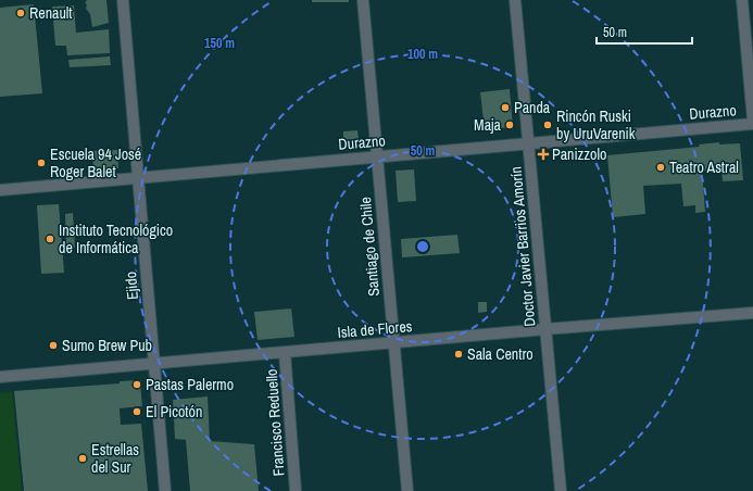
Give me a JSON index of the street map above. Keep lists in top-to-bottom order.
{
  "streets": {
    "street": [
      "Durazno",
      "Santiago de Chile",
      "Doctor Javier Barrios Amorín",
      "Ejido",
      "Isla de Flores",
      "Francisco Reduello"
    ]
  },
  "crossings": [
    ["Durazno", "Santiago de Chile"],
    ["Durazno", "Doctor Javier Barrios Amorín"],
    ["Durazno", "Ejido"],
    ["Santiago de Chile", "Isla de Flores"],
    ["Doctor Javier Barrios Amorín", "Isla de Flores"],
    ["Ejido", "Isla de Flores"],
    ["Isla de Flores", "Francisco Reduello"]
  ],
  "places": {
    "other": [
      "Renault",
      "Panda",
      "Maja",
      "Rincón Ruski by UruVarenik",
      "Escuela 94 José Roger Balet",
      "Teatro Astral",
      "Instituto Tecnológico de Informática",
      "Sumo Brew Pub",
      "Sala Centro",
      "Pastas Palermo",
      "El Picotón",
      "Estrellas del Sur"
    ],
    "health": ["Panizzolo"]
  },
  "scale_bar": "50 m",
  "rings": ["150 m", "100 m", "50 m"]
}
